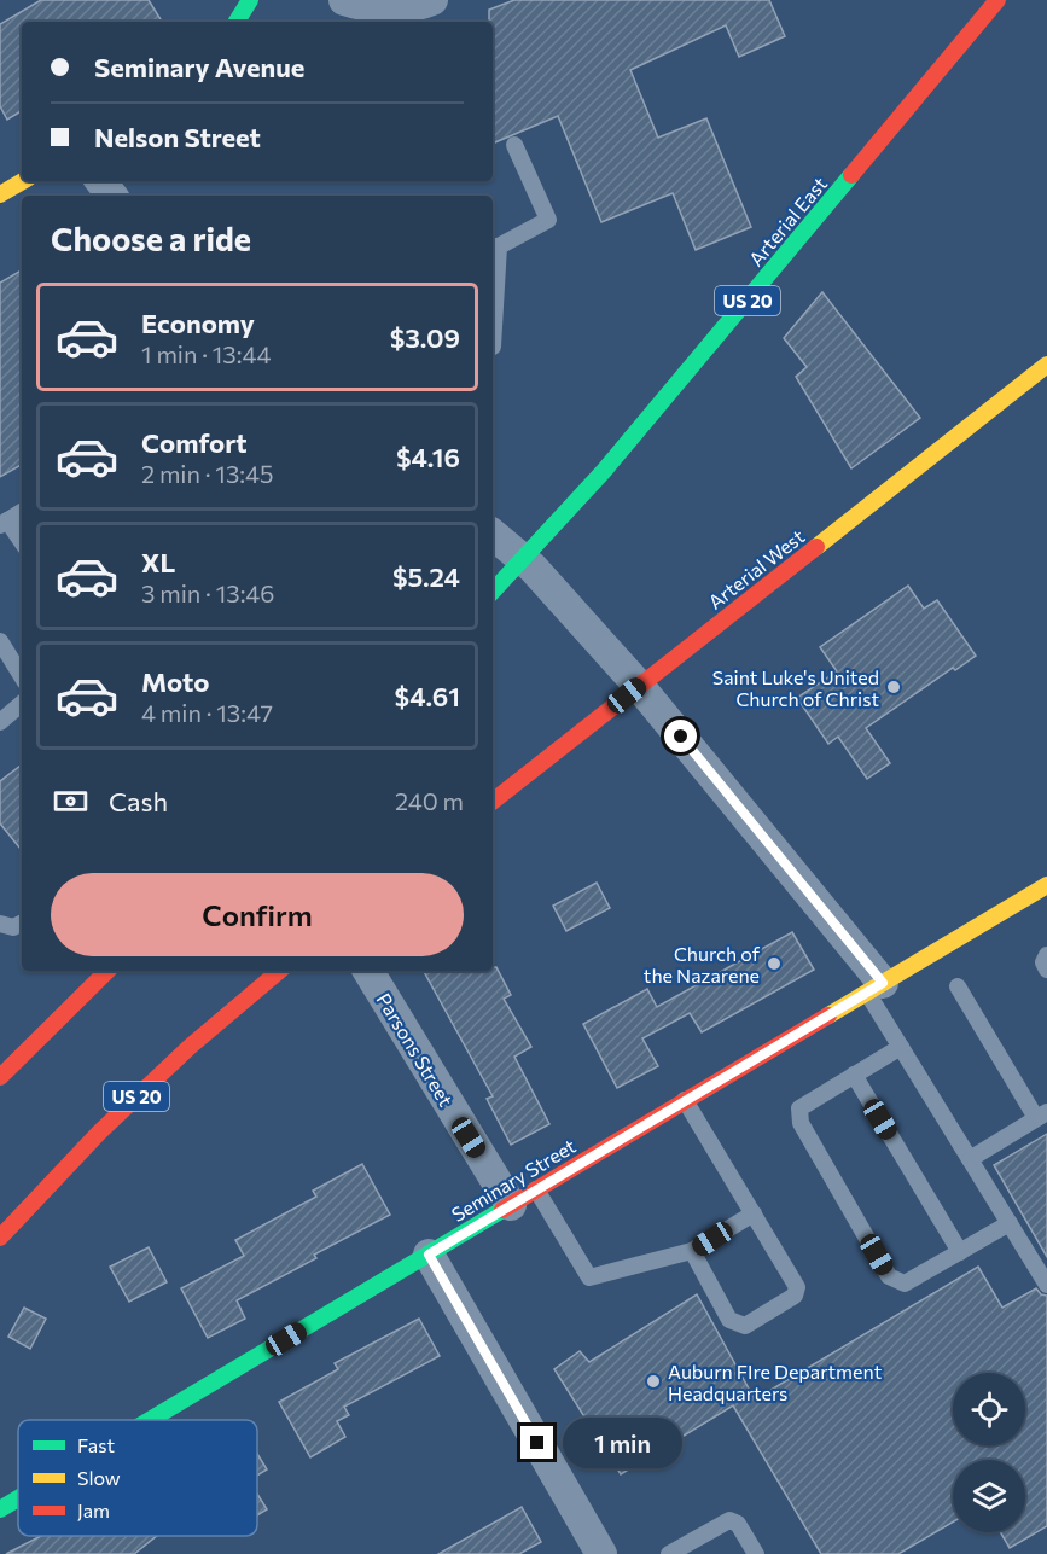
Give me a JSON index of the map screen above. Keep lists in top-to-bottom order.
{
  "streets": {
    "main road": [
      "Arterial East",
      "US 20",
      "Arterial West",
      "Seminary Street"
    ],
    "street": ["Parsons Street"]
  },
  "crossings": [
    ["Parsons Street", "Seminary Street"]
  ],
  "places": ["Saint Luke's United Church of Christ", "Church of the Nazarene", "Auburn FIre Department Headquarters"],
  "legend": ["Fast", "Slow", "Jam"],
  "page": {
    "banner": ["Seminary Avenue", "Nelson Street"],
    "heading": "Choose a ride",
    "list": [
      {
        "name": "Economy",
        "note": "1 min · 13:44",
        "value": "$3.09"
      },
      {
        "name": "Comfort",
        "note": "2 min · 13:45",
        "value": "$4.16"
      },
      {
        "name": "XL",
        "note": "3 min · 13:46",
        "value": "$5.24"
      },
      {
        "name": "Moto",
        "note": "4 min · 13:47",
        "value": "$4.61"
      }
    ],
    "pay": ["Cash", "240 m"],
    "buttons": "Confirm",
    "bubble": "1 min"
  }
}
